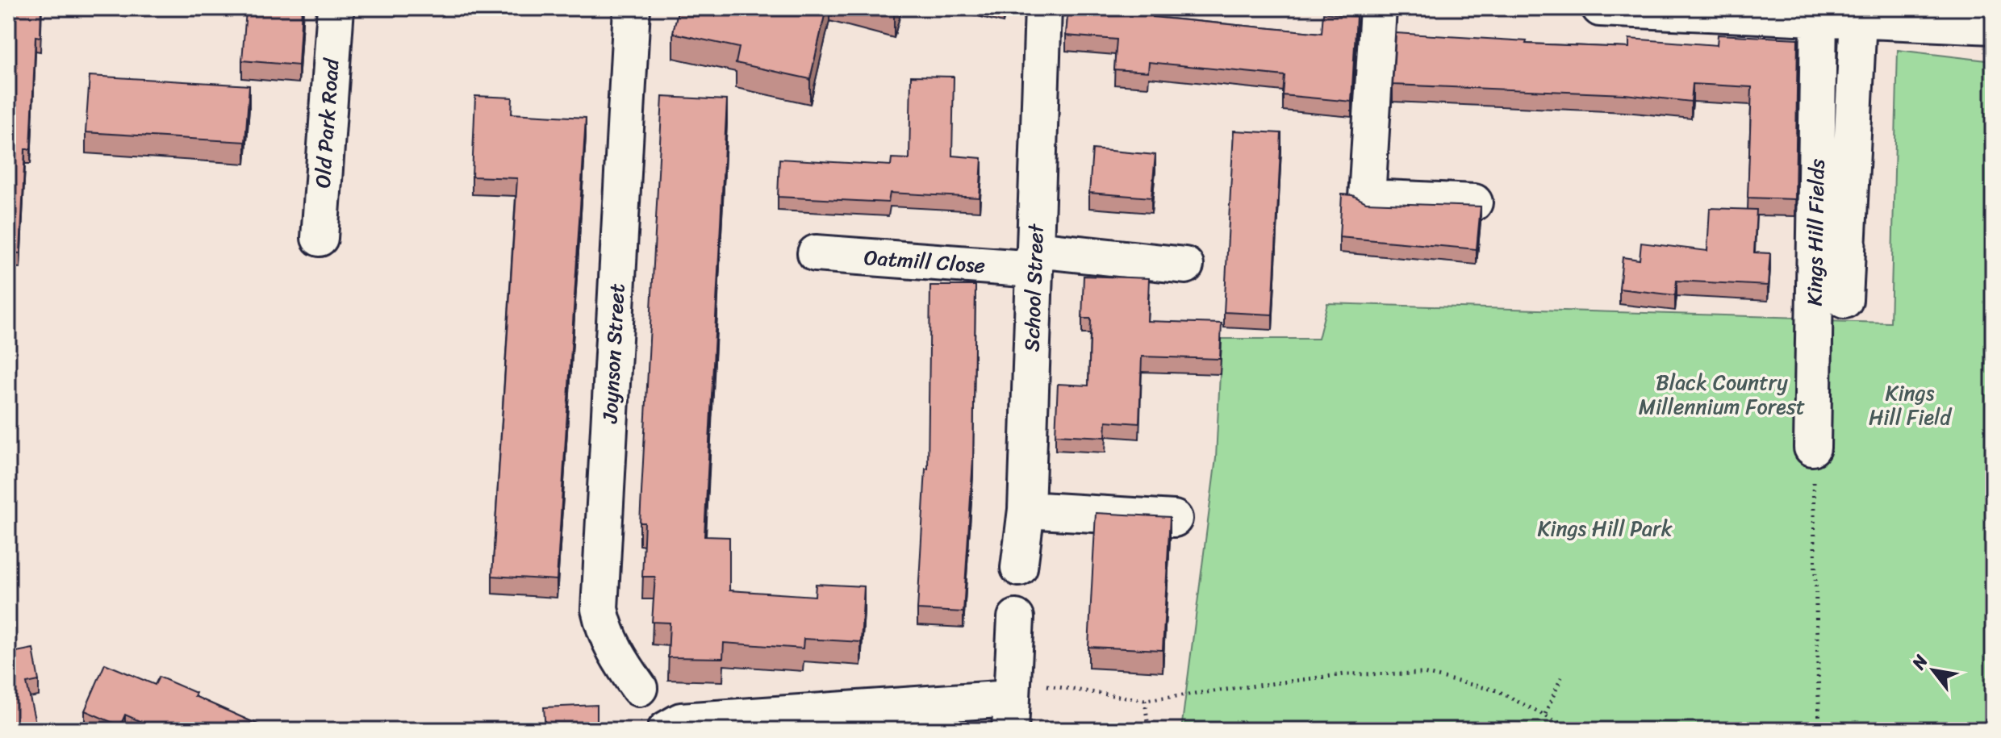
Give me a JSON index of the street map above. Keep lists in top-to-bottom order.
{
  "streets": {
    "street": [
      "Old Park Road",
      "Kings Hill Fields",
      "Oatmill Close",
      "School Street",
      "Joynson Street"
    ]
  },
  "crossings": [
    ["Oatmill Close", "School Street"]
  ],
  "parks": ["Black Country Millennium Forest", "Kings Hill Field", "Kings Hill Park"],
  "north": "top left"
}
